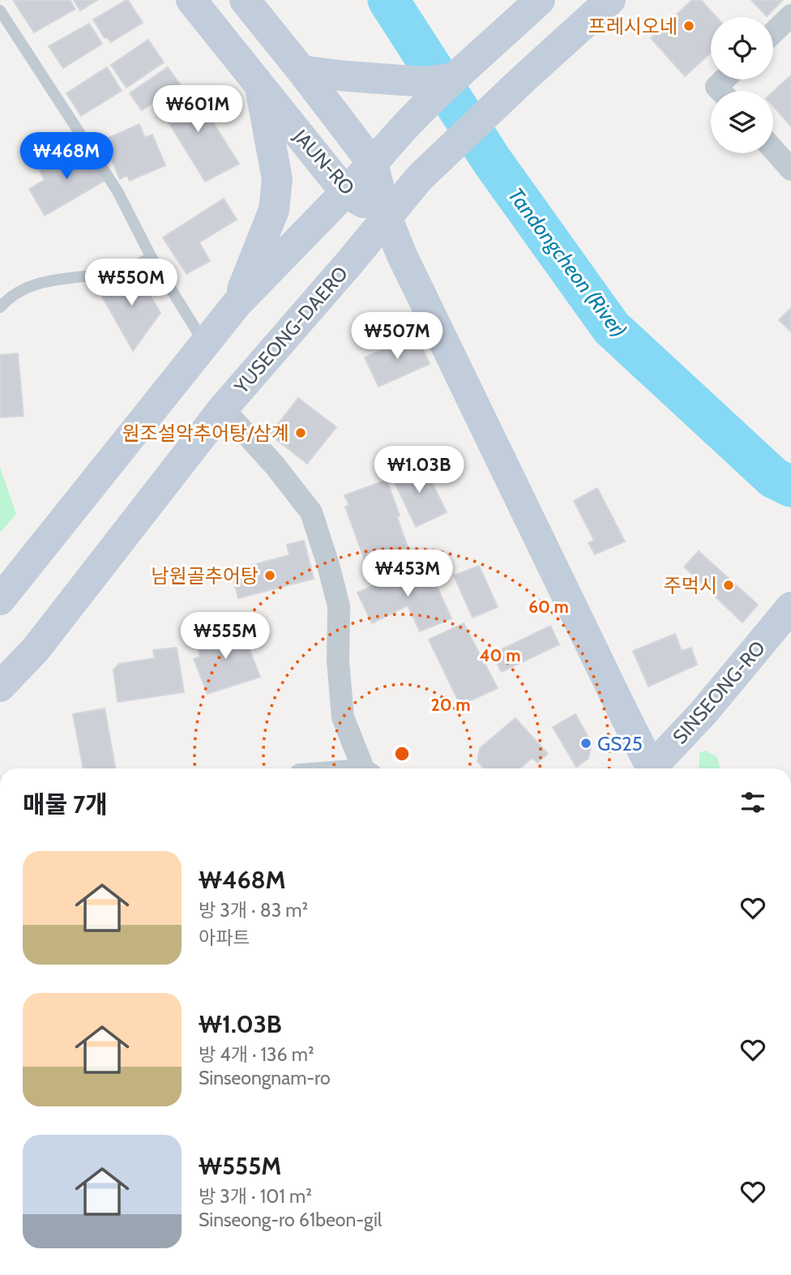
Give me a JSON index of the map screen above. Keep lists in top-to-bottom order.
{
  "streets": {
    "main road": ["JAUN-RO", "YUSEONG-DAERO", "SINSEONG-RO"]
  },
  "crossings": [
    ["JAUN-RO", "YUSEONG-DAERO"]
  ],
  "water": ["Tandongcheon (River)"],
  "places": [
    "프레시오네",
    "원조설악추어탕/삼계",
    "남원골추어탕",
    "주먹시",
    "GS25"
  ],
  "page": {
    "price": [
      "₩601M",
      "₩468M",
      "₩550M",
      "₩507M",
      "₩1.03B",
      "₩453M",
      "₩555M"
    ],
    "heading": "매물 7개",
    "list": [
      {
        "name": "₩468M",
        "note": "방 3개 · 83 m² · 아파트"
      },
      {
        "name": "₩1.03B",
        "note": "방 4개 · 136 m² · Sinseongnam-ro"
      },
      {
        "name": "₩555M",
        "note": "방 3개 · 101 m² · Sinseong-ro 61beon-gil"
      }
    ]
  },
  "rings": ["60 m", "40 m", "20 m"]
}
